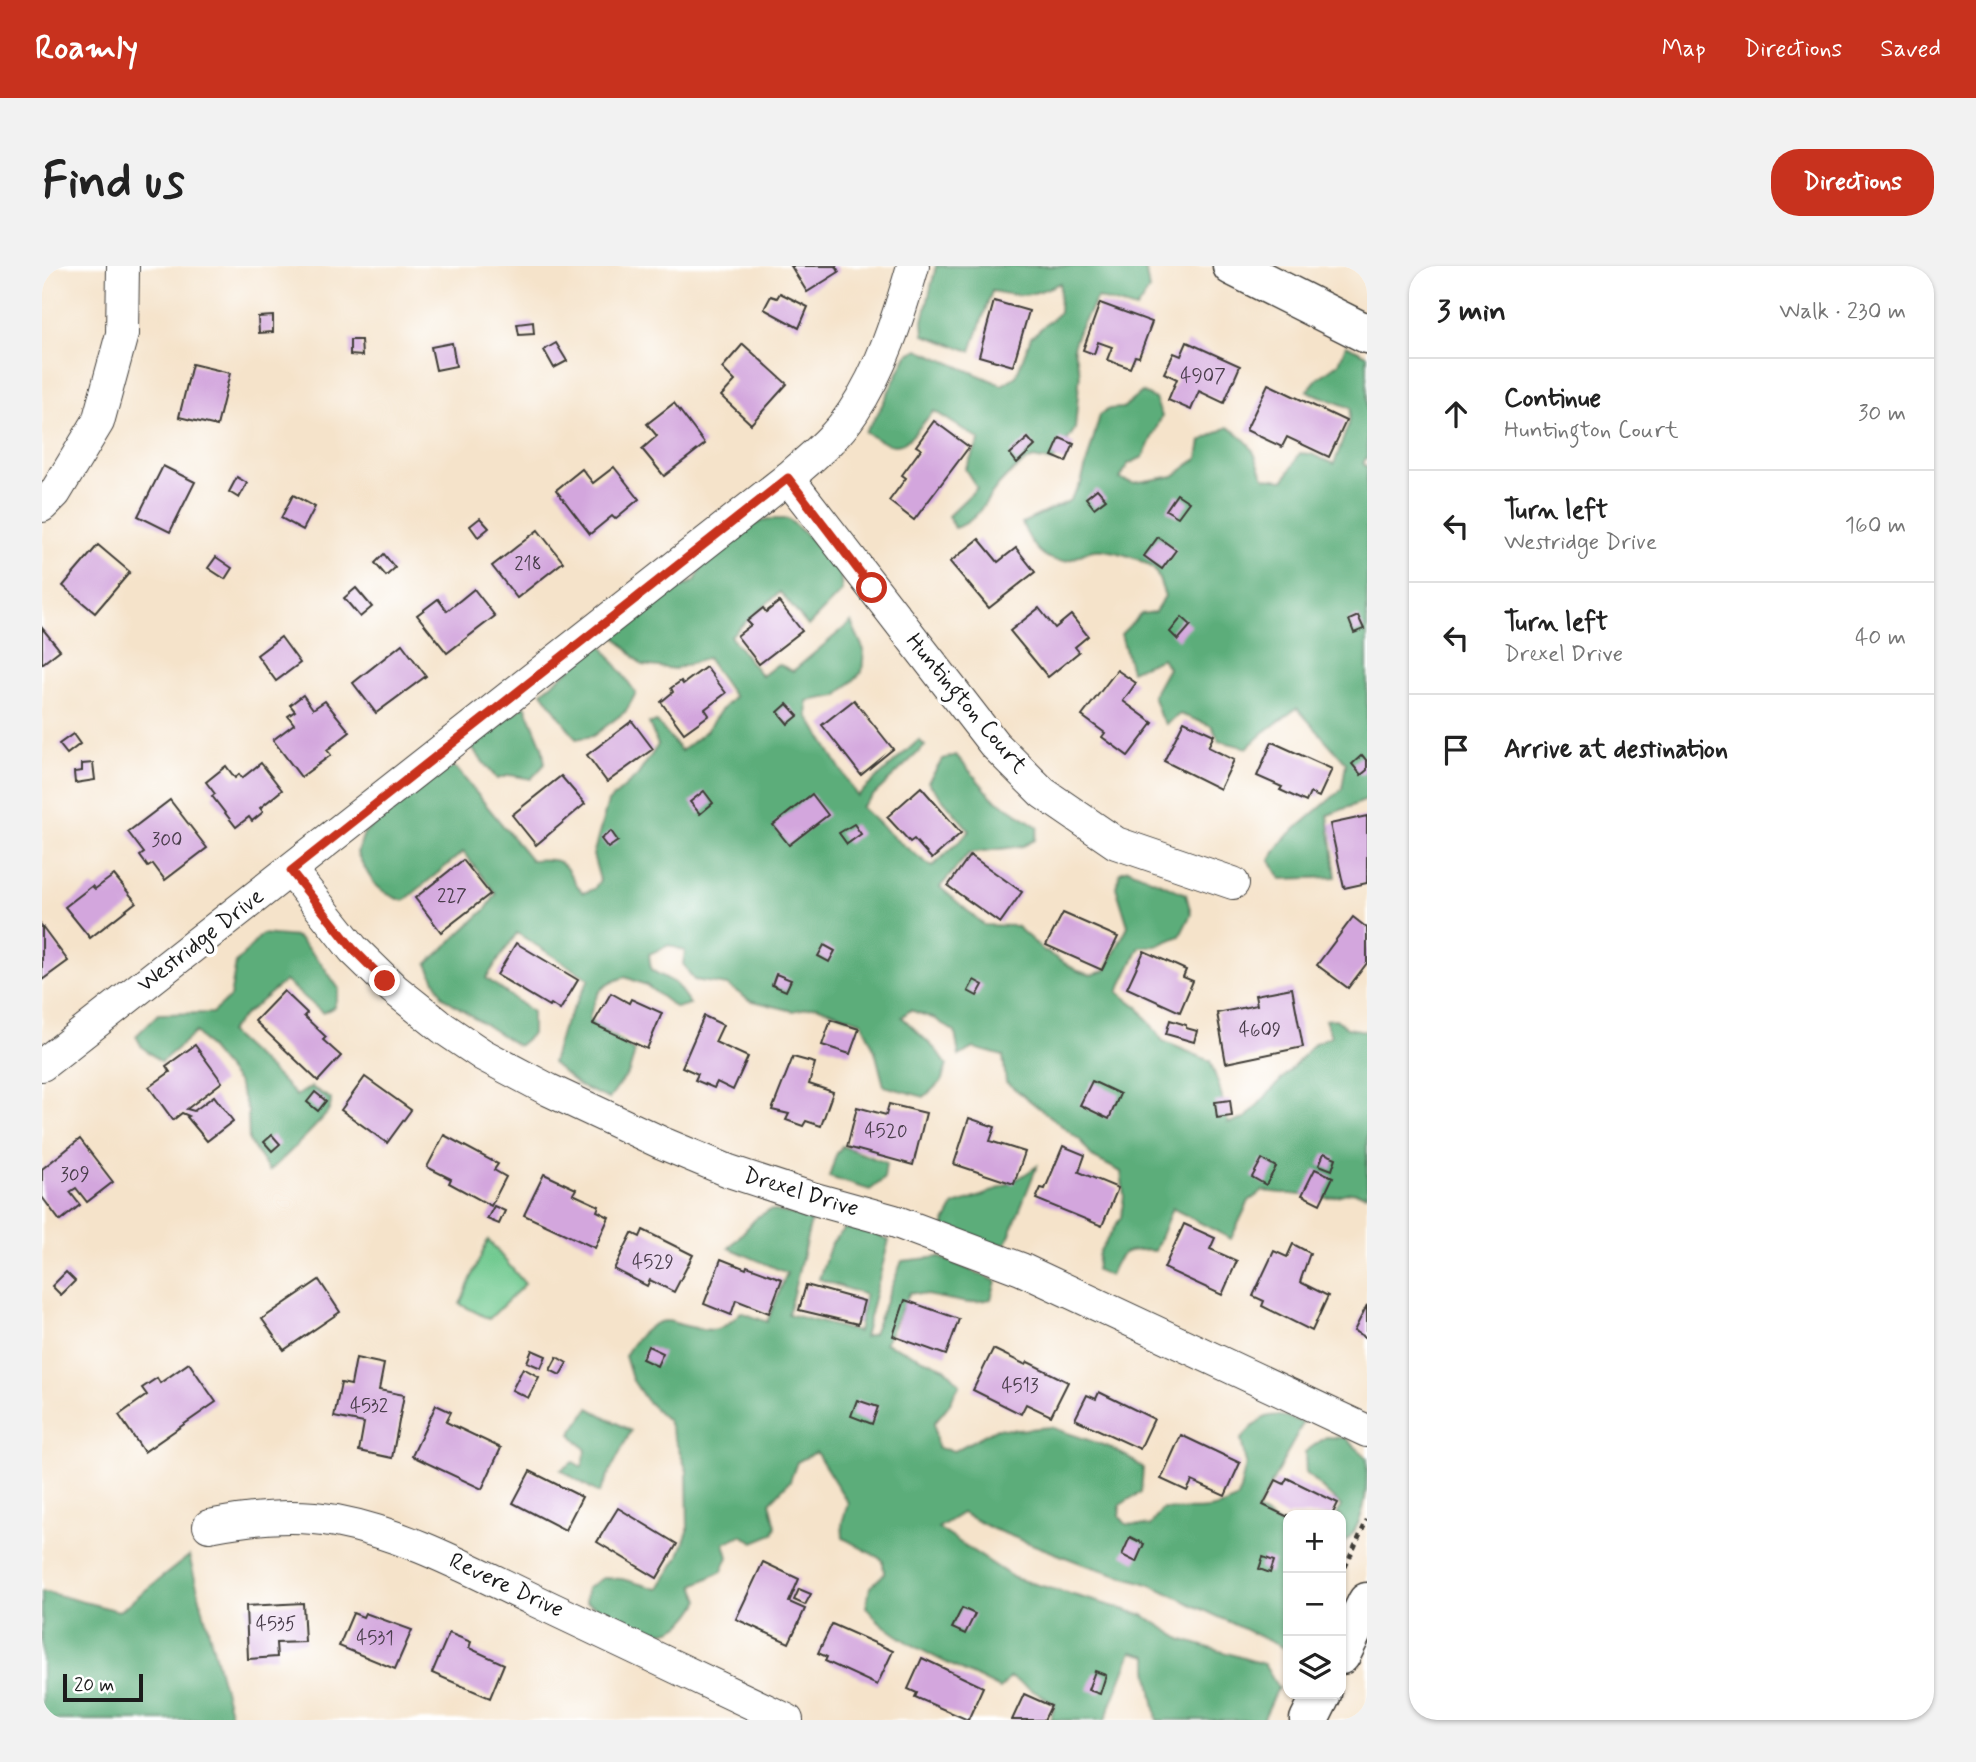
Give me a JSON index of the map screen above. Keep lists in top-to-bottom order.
{
  "streets": {
    "street": [
      "Huntington Court",
      "Westridge Drive",
      "Drexel Drive",
      "Revere Drive"
    ]
  },
  "crossings": [
    ["Huntington Court", "Westridge Drive"],
    ["Westridge Drive", "Drexel Drive"]
  ],
  "house_numbers": [
    "4907",
    "218",
    "300",
    "227",
    "4609",
    "4520",
    "309",
    "4529",
    "4513",
    "4532",
    "4535",
    "4531"
  ],
  "scale_bar": "20 m",
  "page": {
    "header": "Roamly",
    "nav": ["Map", "Directions", "Saved"],
    "buttons": "Directions",
    "title": "Find us",
    "heading": ["3 min", "Walk · 230 m"],
    "list": [
      ["Continue", "Huntington Court", "30 m"],
      ["Turn left", "Westridge Drive", "160 m"],
      ["Turn left", "Drexel Drive", "40 m"],
      "Arrive at destination"
    ],
    "map_buttons": ["+", "−"],
    "scale": "20 m"
  }
}
